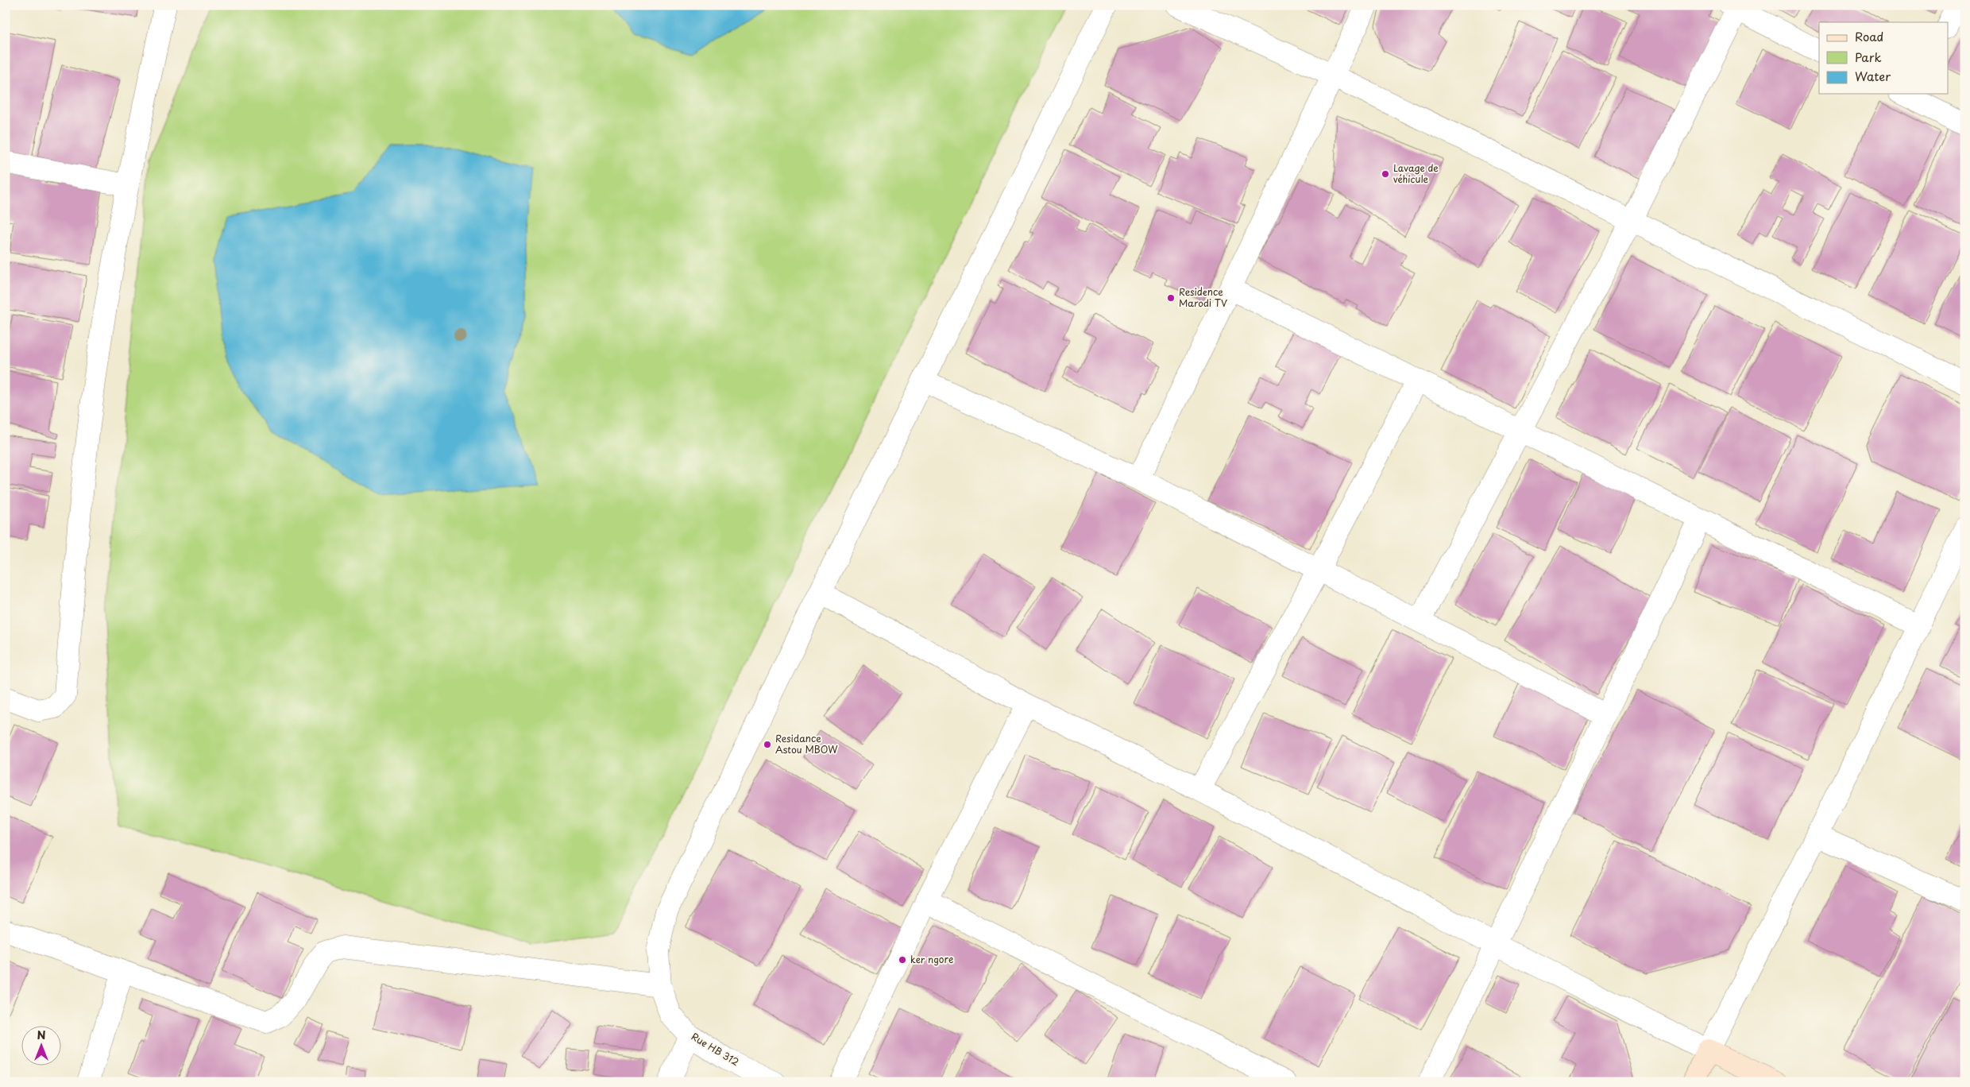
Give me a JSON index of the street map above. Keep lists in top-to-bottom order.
{
  "streets": {
    "street": ["Rue HB 312"]
  },
  "places": [
    "Lavage de véhicule",
    "Residence Marodi TV",
    "Residance Astou MBOW",
    "ker ngore"
  ],
  "legend": ["Road", "Park", "Water"],
  "north": "top"
}
